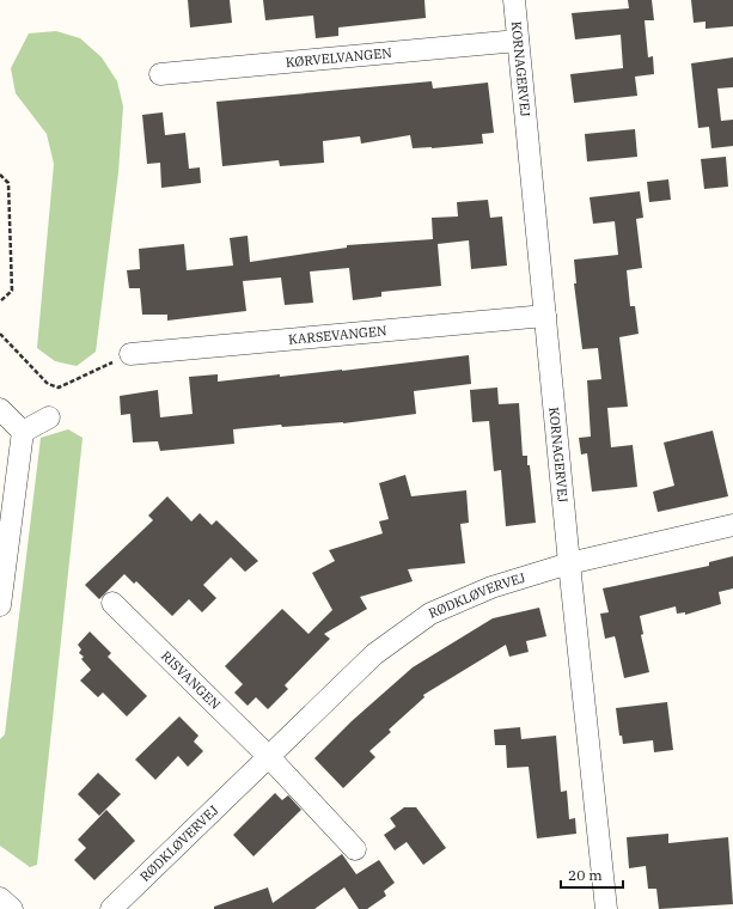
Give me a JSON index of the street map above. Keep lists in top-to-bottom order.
{
  "streets": {
    "street": [
      "KØRVELVANGEN",
      "KORNAGERVEJ",
      "KARSEVANGEN",
      "RØDKLØVERVEJ",
      "RISVANGEN"
    ]
  },
  "crossings": [
    ["KØRVELVANGEN", "KORNAGERVEJ"],
    ["KORNAGERVEJ", "KARSEVANGEN"],
    ["KORNAGERVEJ", "RØDKLØVERVEJ"],
    ["RØDKLØVERVEJ", "RISVANGEN"]
  ],
  "scale_bar": "20 m"
}
